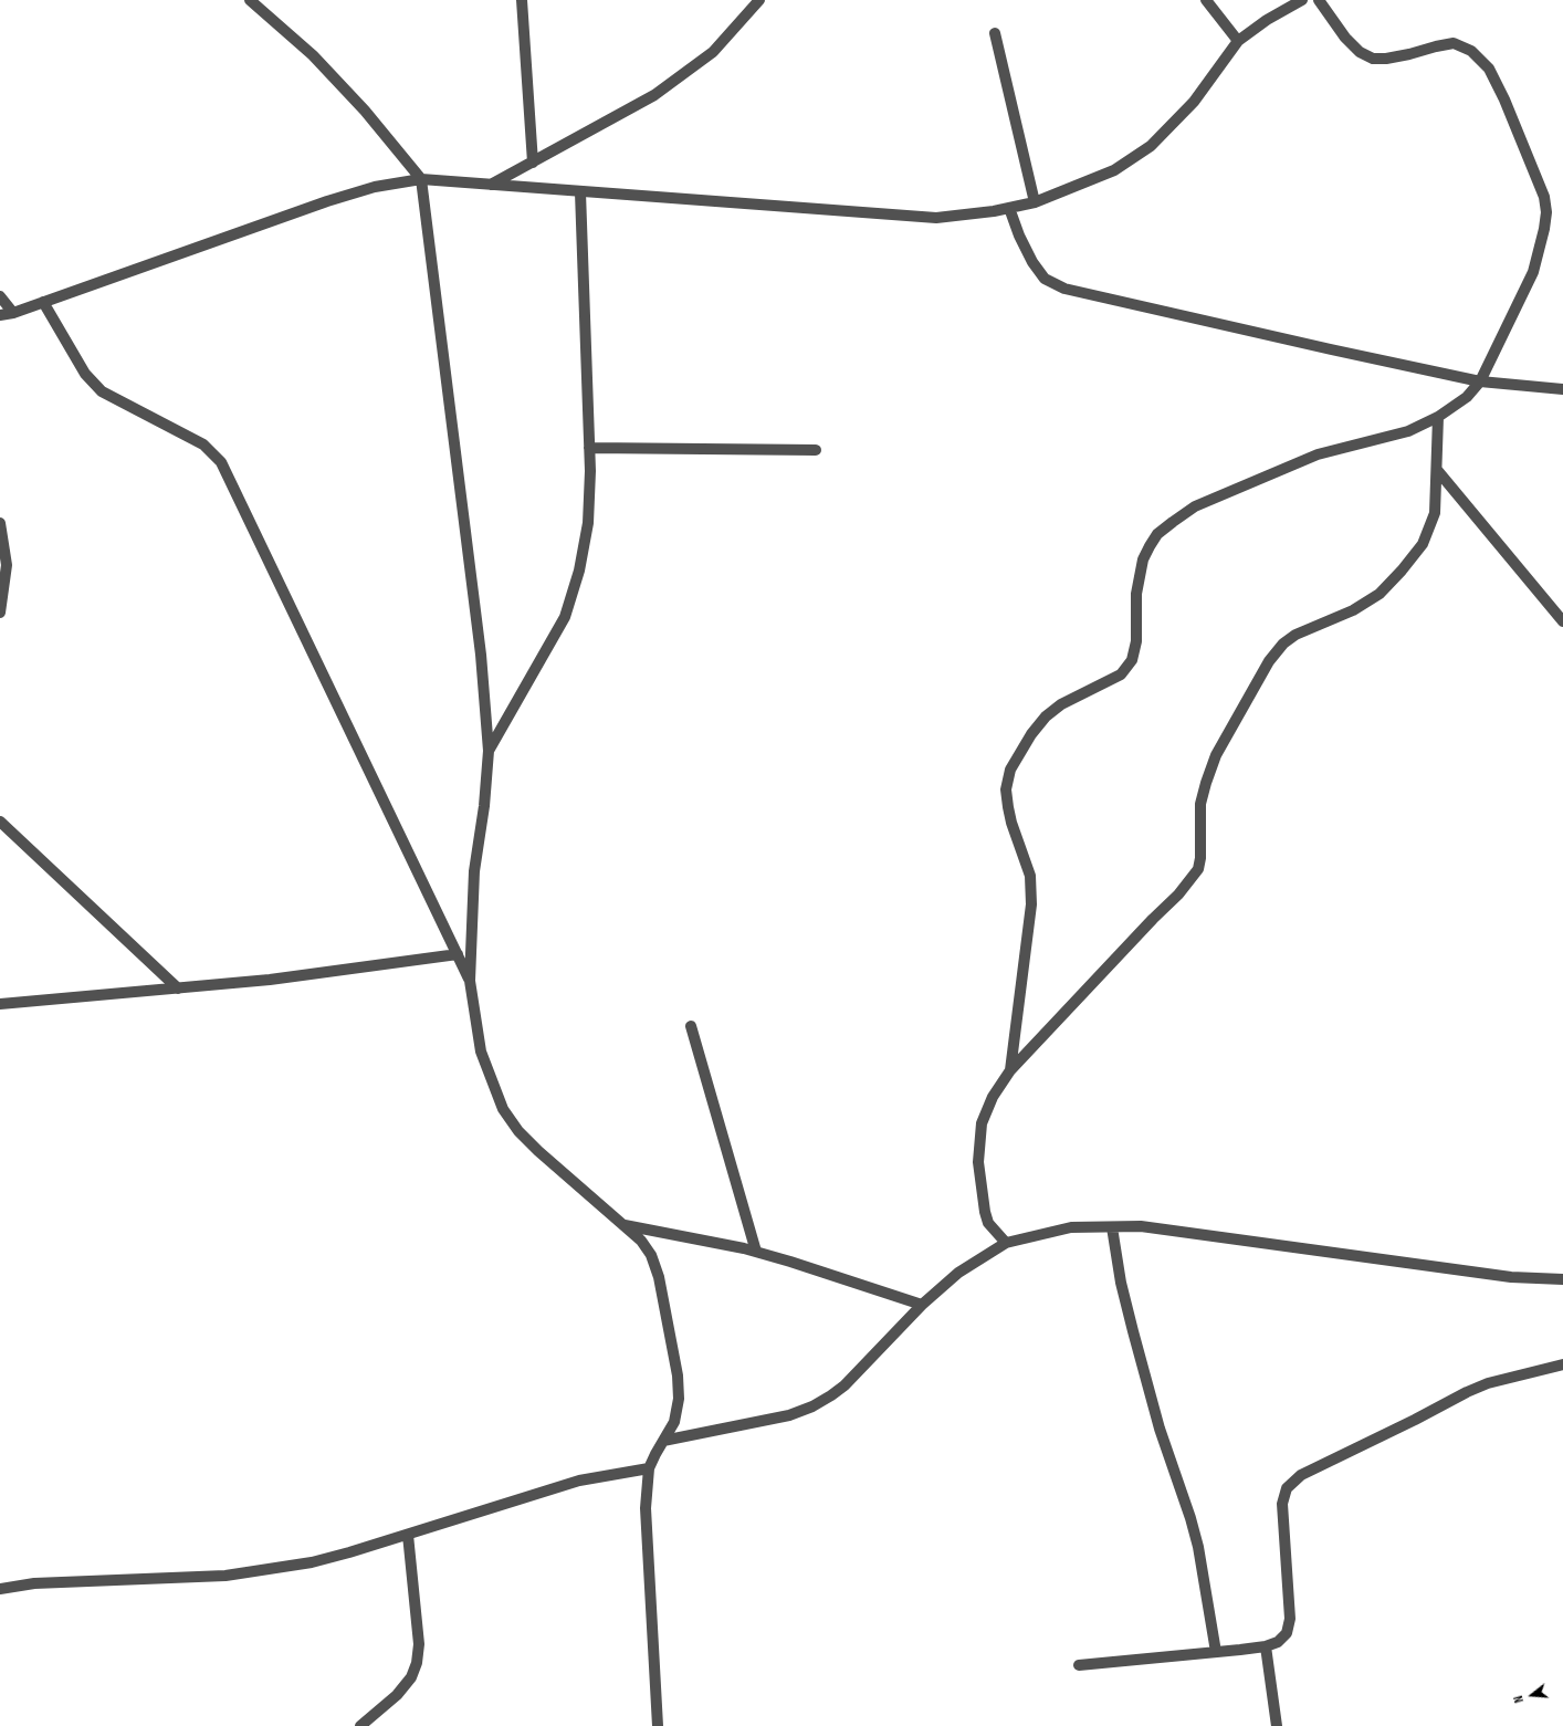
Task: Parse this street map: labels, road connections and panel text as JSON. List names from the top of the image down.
{
  "north": "left"
}
